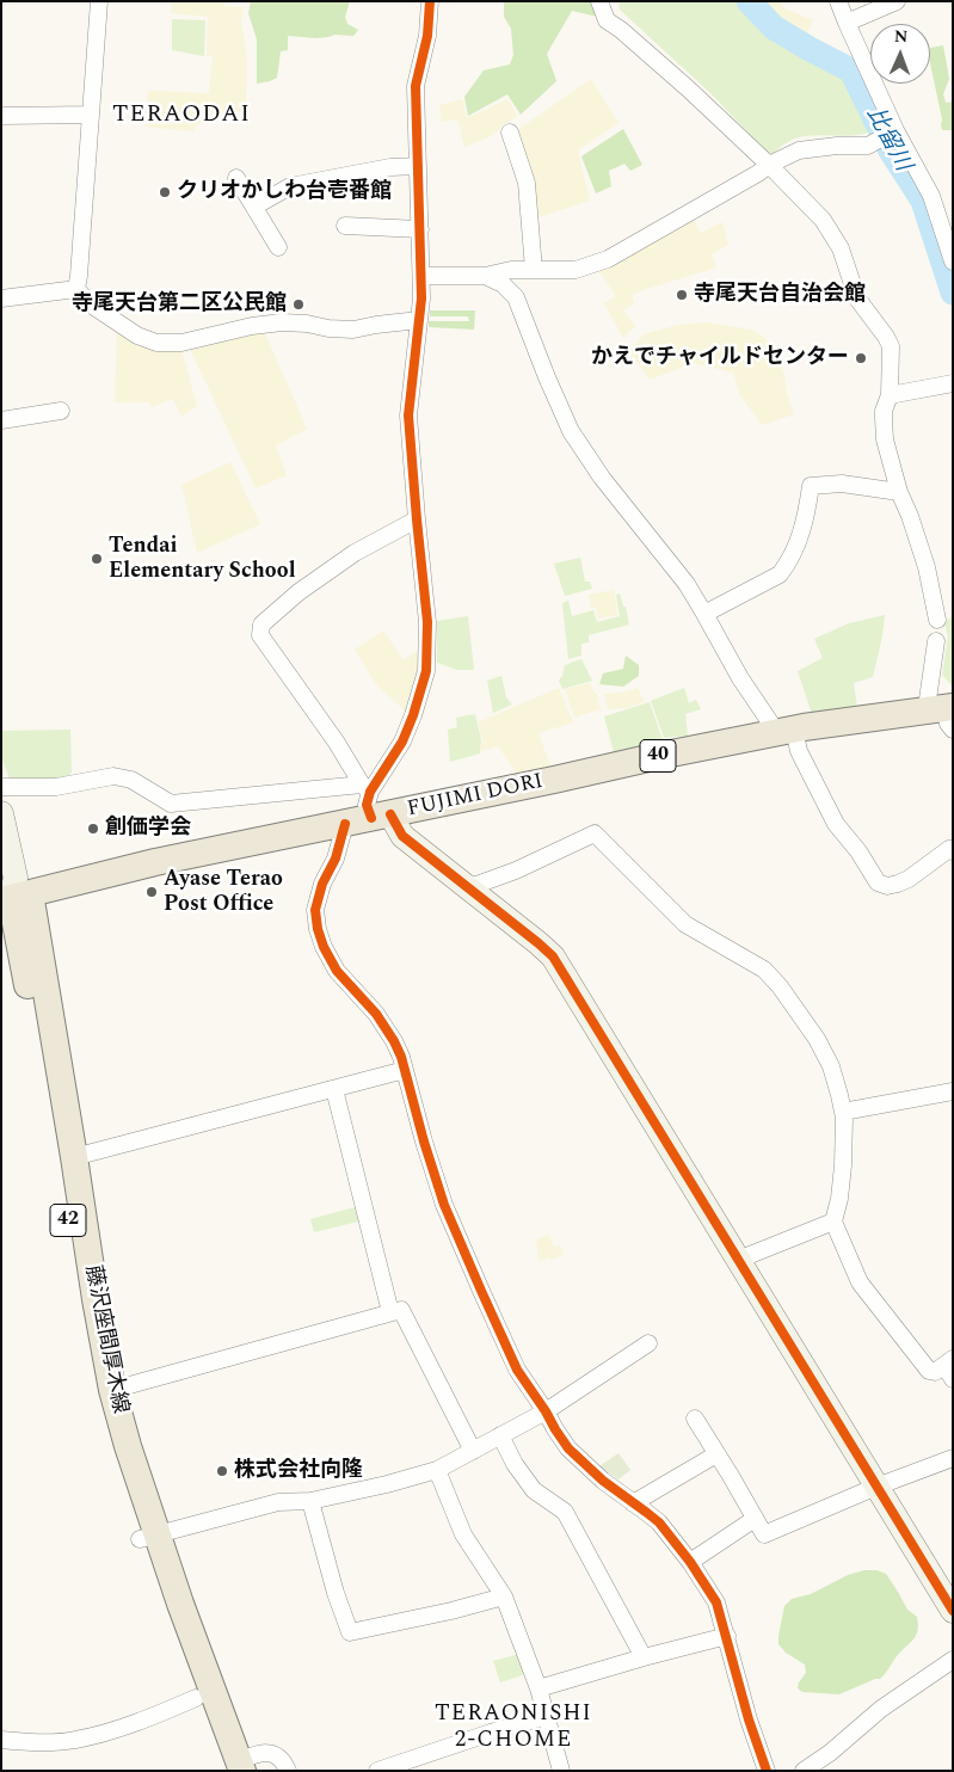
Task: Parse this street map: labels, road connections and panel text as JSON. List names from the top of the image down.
{
  "streets": {
    "main road": [
      "40",
      "FUJIMI DORI",
      "42",
      "藤沢座間厚木線"
    ]
  },
  "crossings": [
    ["FUJIMI DORI", "藤沢座間厚木線"]
  ],
  "districts": ["TERAODAI", "TERAONISHI 2-CHOME"],
  "water": ["比留川"],
  "places": [
    "クリオかしわ台壱番館",
    "寺尾天台自治会館",
    "寺尾天台第二区公民館",
    "かえでチャイルドセンター",
    "Tendai Elementary School",
    "創価学会",
    "Ayase Terao Post Office",
    "株式会社向隆"
  ],
  "north": "top"
}
